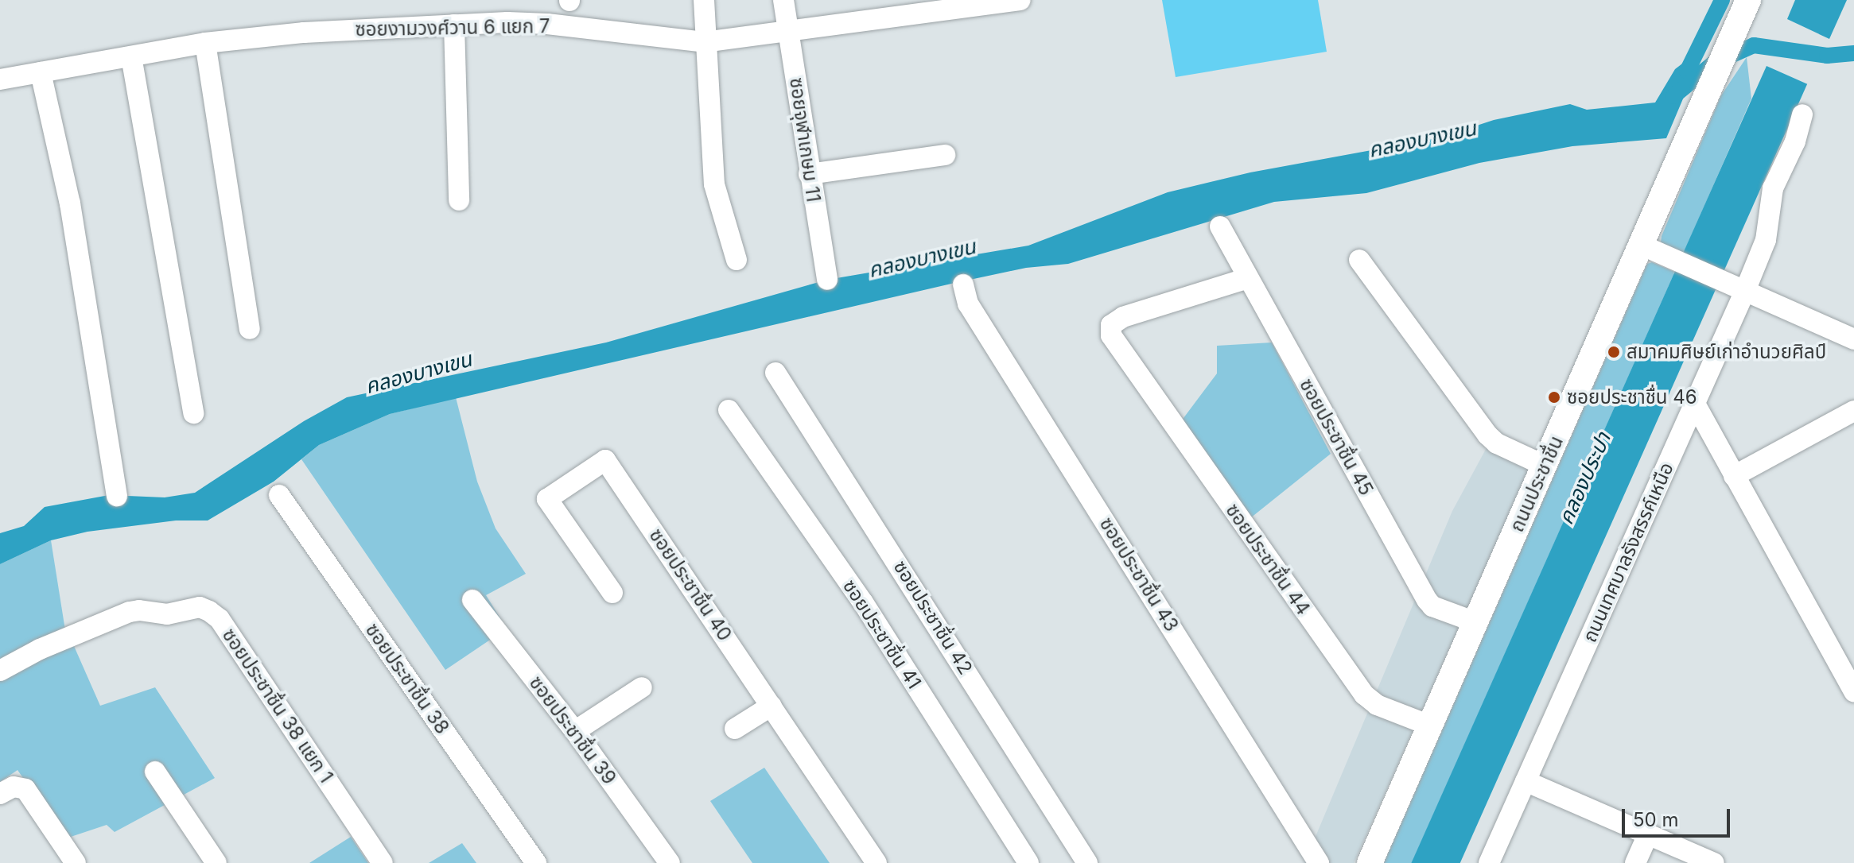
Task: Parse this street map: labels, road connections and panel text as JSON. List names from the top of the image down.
{
  "streets": {
    "main road": ["ถนนประชาชื่น"],
    "street": [
      "ซอยงามวงศ์วาน 6 แยก 7",
      "ซอยจุฬาเกษม 11",
      "ซอยประชาชื่น 45",
      "ถนนเทศบาลรังสรรค์เหนือ",
      "ซอยประชาชื่น 44",
      "ซอยประชาชื่น 43",
      "ซอยประชาชื่น 40",
      "ซอยประชาชื่น 42",
      "ซอยประชาชื่น 41",
      "ซอยประชาชื่น 38",
      "ซอยประชาชื่น 38 แยก 1",
      "ซอยประชาชื่น 39"
    ]
  },
  "crossings": [
    ["ซอยงามวงศ์วาน 6 แยก 7", "ซอยจุฬาเกษม 11"],
    ["ซอยประชาชื่น 45", "ถนนประชาชื่น"],
    ["ซอยประชาชื่น 45", "ซอยประชาชื่น 44"],
    ["ถนนประชาชื่น", "ซอยประชาชื่น 44"]
  ],
  "water": ["คลองบางเขน", "คลองประปา"],
  "places": ["สมาคมศิษย์เก่าอํานวยศิลป์", "ซอยประชาชื่น 46"],
  "scale_bar": "50 m"
}
